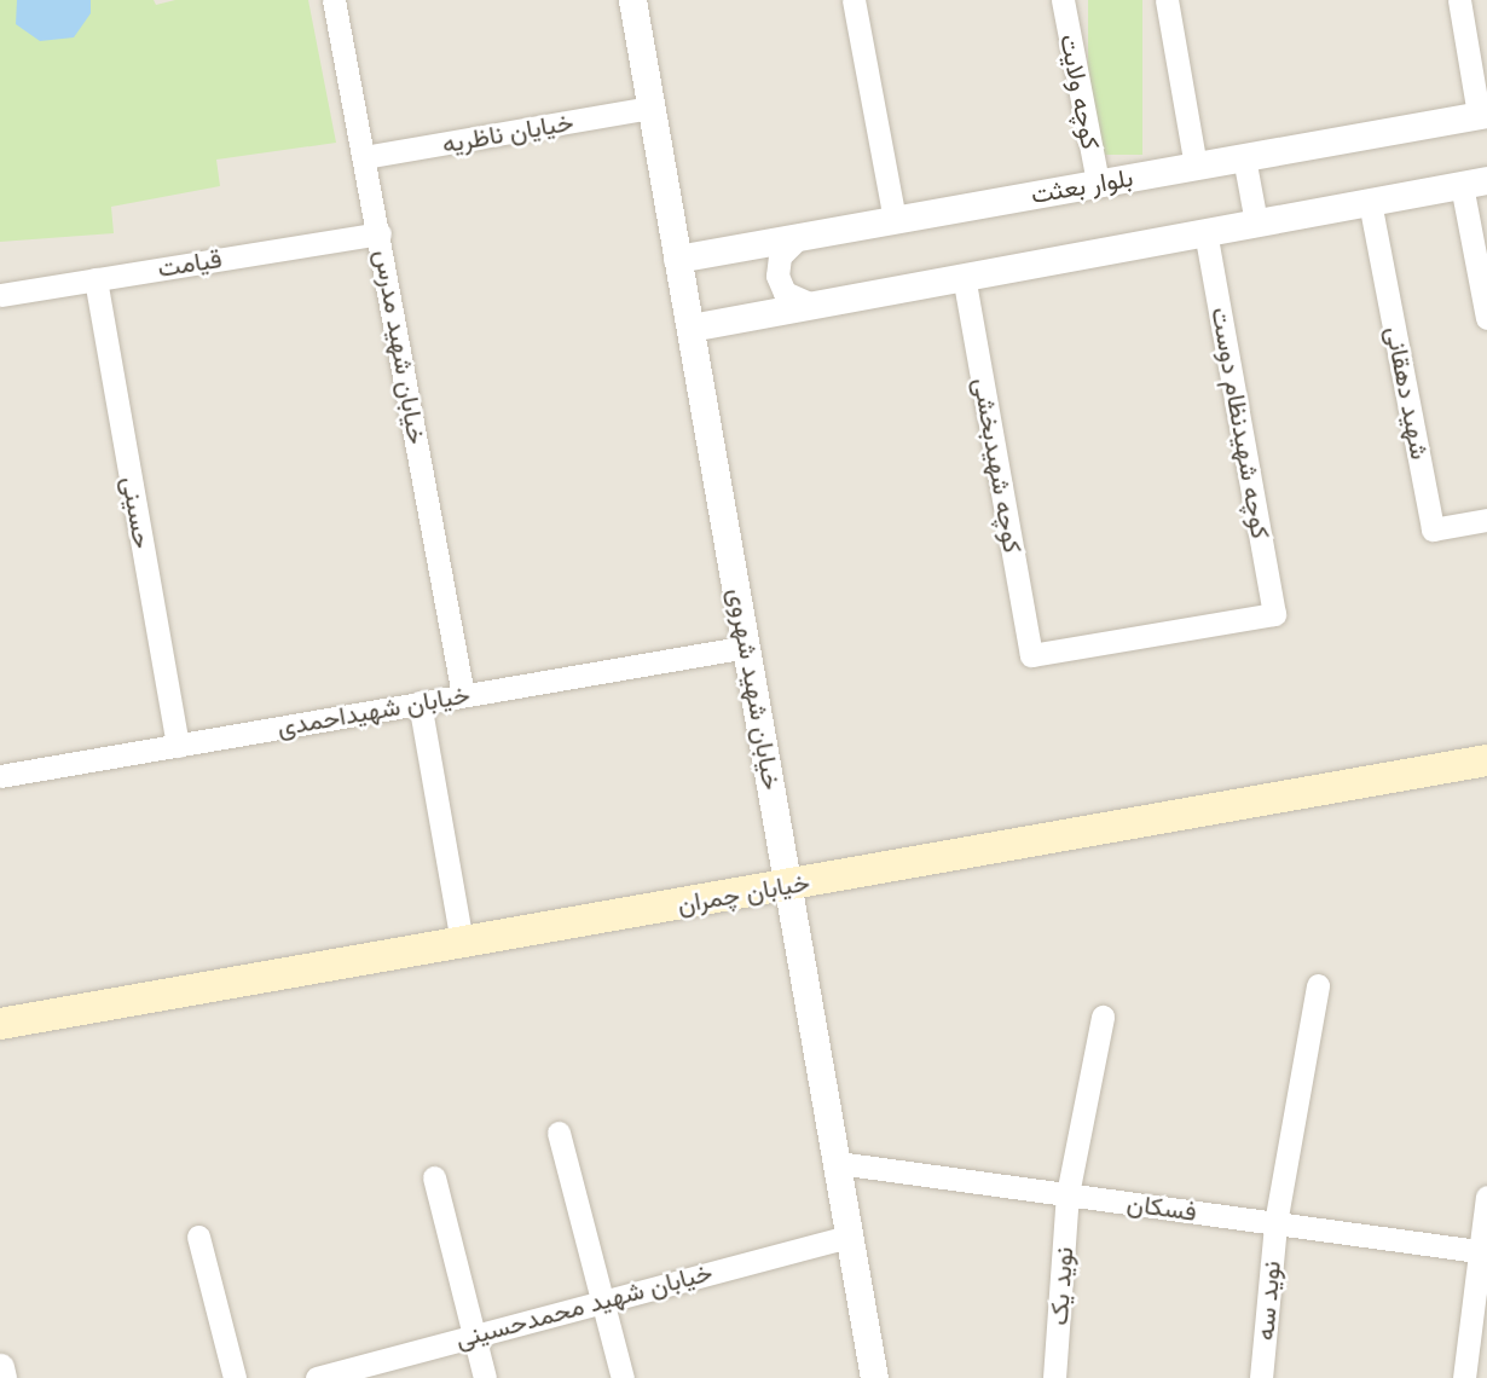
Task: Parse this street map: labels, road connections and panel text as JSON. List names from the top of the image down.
{
  "streets": {
    "main road": ["خیابان چمران"],
    "street": [
      "کوچه ولایت",
      "خیایان ناظریه",
      "بلوار بعثت",
      "قیامت",
      "خیابان شهید مدرس",
      "شهید دهقانی",
      "کوچه شهیدنظام دوست",
      "کوچه شهیدبخشی",
      "حسینی",
      "خیابان شهید شهروی",
      "خیابان شهیداحمدی",
      "فسکان",
      "نوید یک",
      "نوید سه",
      "خیابان شهید محمدحسینی"
    ]
  },
  "crossings": [
    ["کوچه ولایت", "بلوار بعثت"],
    ["خیایان ناظریه", "خیابان شهید مدرس"],
    ["خیایان ناظریه", "خیابان شهید شهروی"],
    ["بلوار بعثت", "خیابان شهید شهروی"],
    ["قیامت", "خیابان شهید مدرس"],
    ["قیامت", "حسینی"],
    ["خیابان شهید مدرس", "خیابان شهیداحمدی"],
    ["کوچه شهیدنظام دوست", "کوچه شهیدبخشی"],
    ["حسینی", "خیابان شهیداحمدی"],
    ["خیابان شهید شهروی", "خیابان شهیداحمدی"],
    ["خیابان شهید شهروی", "خیابان چمران"],
    ["خیابان شهید شهروی", "فسکان"],
    ["خیابان شهید شهروی", "خیابان شهید محمدحسینی"],
    ["فسکان", "نوید یک"],
    ["فسکان", "نوید سه"]
  ]
}
